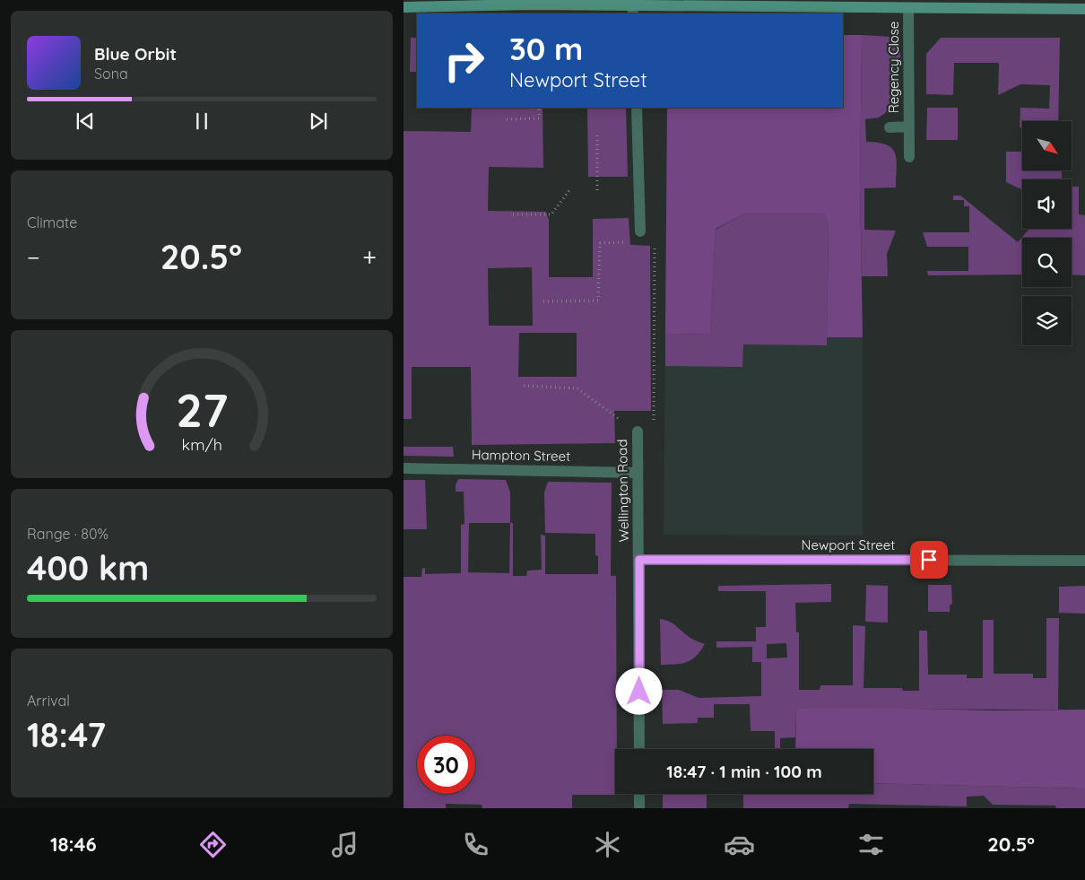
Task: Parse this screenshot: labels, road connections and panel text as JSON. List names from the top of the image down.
{
  "streets": {
    "street": [
      "Regency Close",
      "Hampton Street",
      "Wellington Road",
      "Newport Street"
    ]
  },
  "crossings": [
    ["Hampton Street", "Wellington Road"],
    ["Wellington Road", "Newport Street"]
  ],
  "north": "bottom right",
  "page": {
    "turn": ["30 m", "Newport Street"],
    "song": ["Blue Orbit", "Sona"],
    "tile": [
      "Climate",
      ["Range · 80%", "400 km"],
      ["Arrival", "18:47"]
    ],
    "heat": ["−", "20.5°", "+"],
    "limit": "30",
    "trip": "18:47 · 1 min · 100 m",
    "tabs": ["18:46", "20.5°"],
    "gauge": ["27", "km/h"]
  }
}
